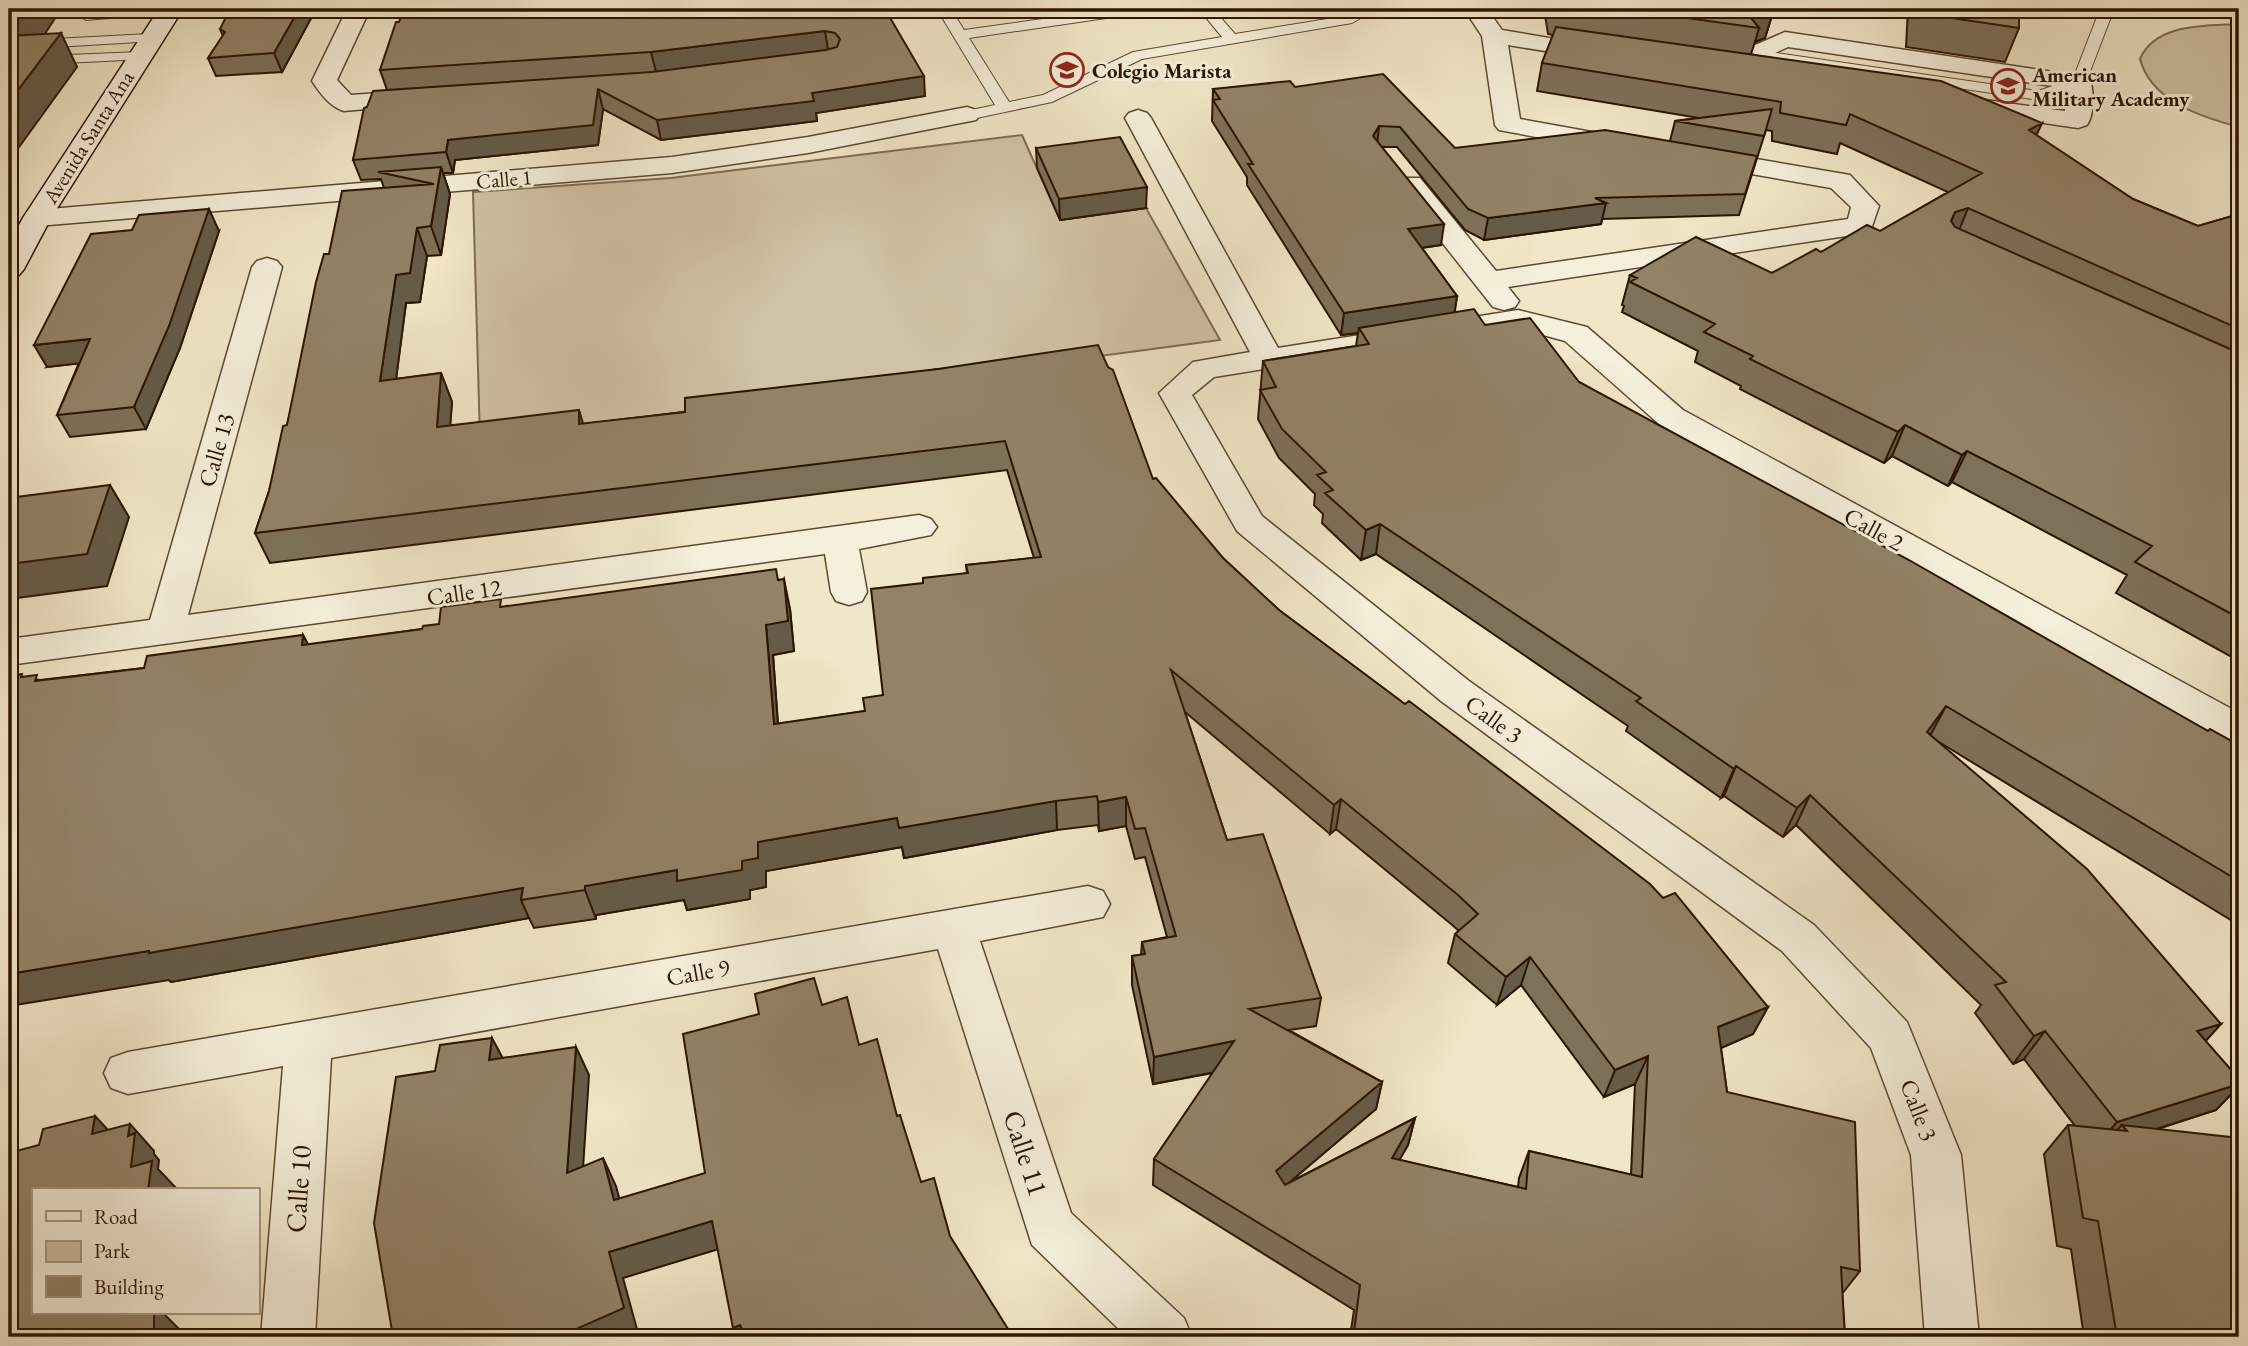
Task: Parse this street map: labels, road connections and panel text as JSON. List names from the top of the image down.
{
  "streets": {
    "street": [
      "Avenida Santa Ana",
      "Calle 1",
      "Calle 13",
      "Calle 2",
      "Calle 12",
      "Calle 3",
      "Calle 9",
      "Calle 11",
      "Calle 10"
    ]
  },
  "crossings": [
    ["Avenida Santa Ana", "Calle 1"],
    ["Calle 13", "Calle 12"],
    ["Calle 2", "Calle 3"],
    ["Calle 9", "Calle 11"],
    ["Calle 9", "Calle 10"]
  ],
  "places": {
    "school or university": ["Colegio Marista", "American Military Academy"]
  },
  "legend": ["Road", "Park", "Building"]
}
